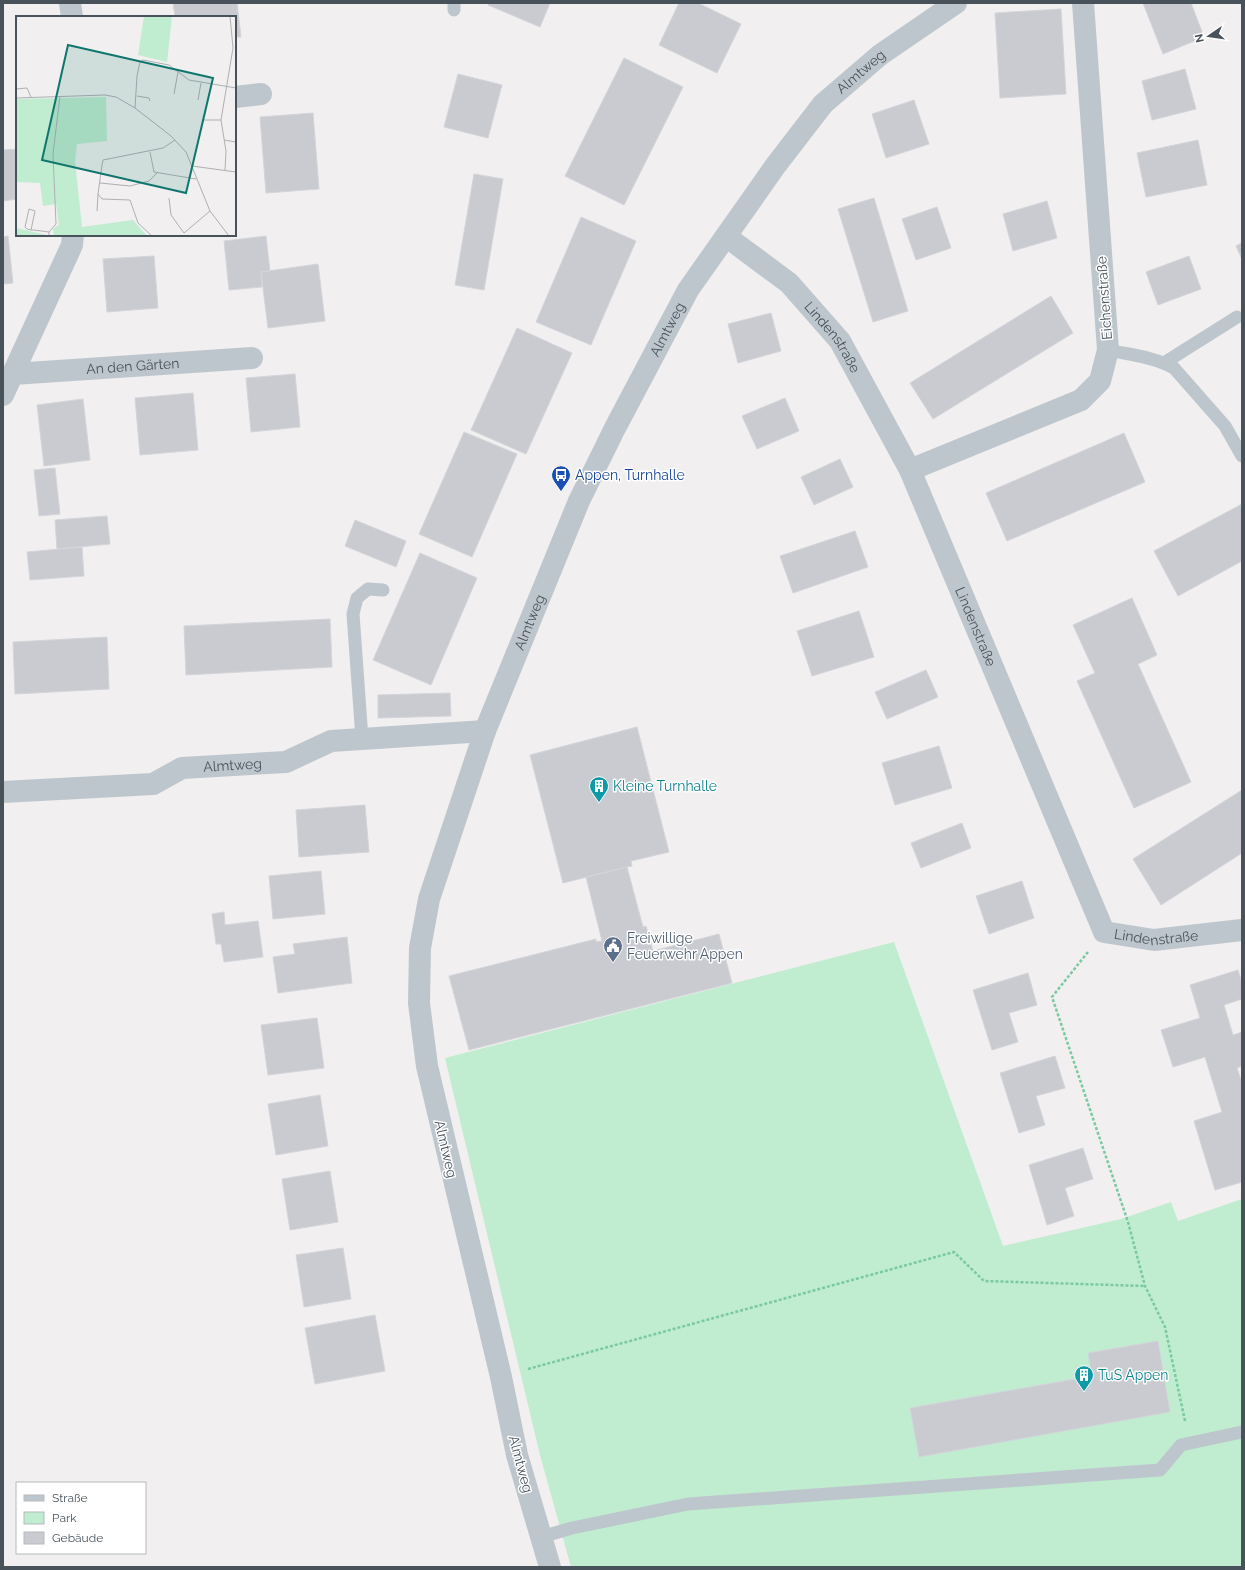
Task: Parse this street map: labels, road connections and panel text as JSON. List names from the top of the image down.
{
  "streets": {
    "street": [
      "Almtweg",
      "Eichenstraße",
      "Lindenstraße",
      "An den Gärten"
    ]
  },
  "crossings": [
    ["Almtweg", "Lindenstraße"],
    ["Eichenstraße", "Lindenstraße"]
  ],
  "places": {
    "bus stop": ["Appen, Turnhalle"],
    "building": ["Kleine Turnhalle", "TuS Appen"],
    "public building": ["Freiwillige Feuerwehr Appen"]
  },
  "legend": ["Straße", "Park", "Gebäude"],
  "north": "left"
}
